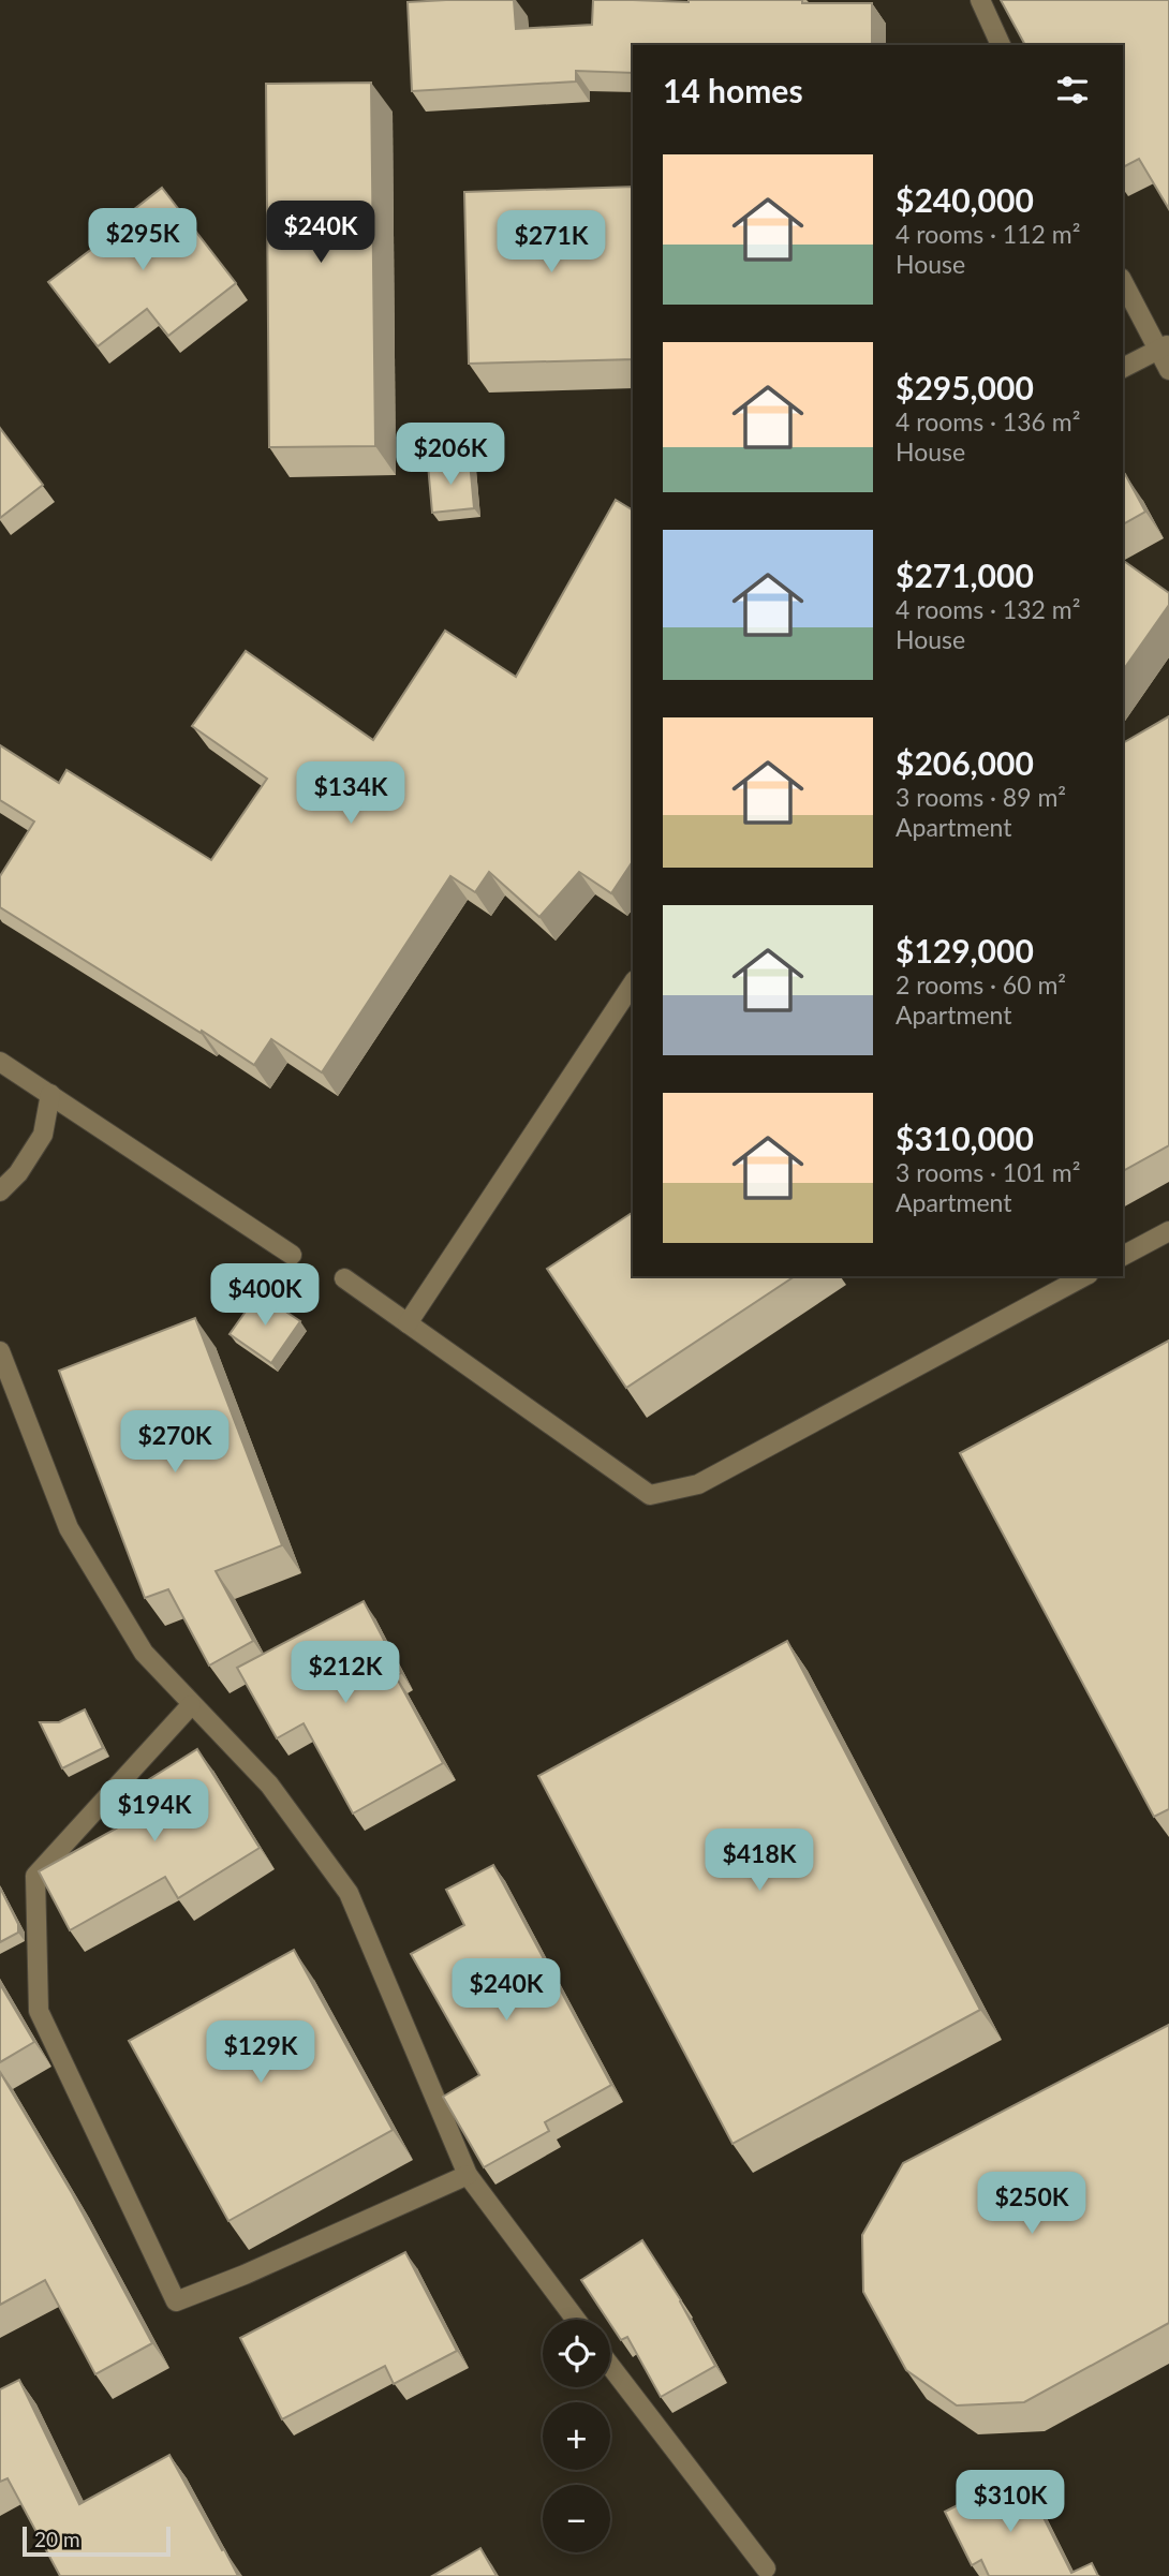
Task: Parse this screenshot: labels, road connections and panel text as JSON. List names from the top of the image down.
{
  "scale_bar": "20 m",
  "page": {
    "heading": "14 homes",
    "list": [
      {
        "name": "$240,000",
        "note": "4 rooms · 112 m² · House"
      },
      {
        "name": "$295,000",
        "note": "4 rooms · 136 m² · House"
      },
      {
        "name": "$271,000",
        "note": "4 rooms · 132 m² · House"
      },
      {
        "name": "$206,000",
        "note": "3 rooms · 89 m² · Apartment"
      },
      {
        "name": "$129,000",
        "note": "2 rooms · 60 m² · Apartment"
      },
      {
        "name": "$310,000",
        "note": "3 rooms · 101 m² · Apartment"
      }
    ],
    "price": [
      "$240K",
      "$295K",
      "$271K",
      "$206K",
      "$134K",
      "$400K",
      "$270K",
      "$212K",
      "$194K",
      "$418K",
      "$240K",
      "$129K",
      "$250K",
      "$310K"
    ],
    "map_buttons": ["+", "−"],
    "scale": "20 m"
  }
}
